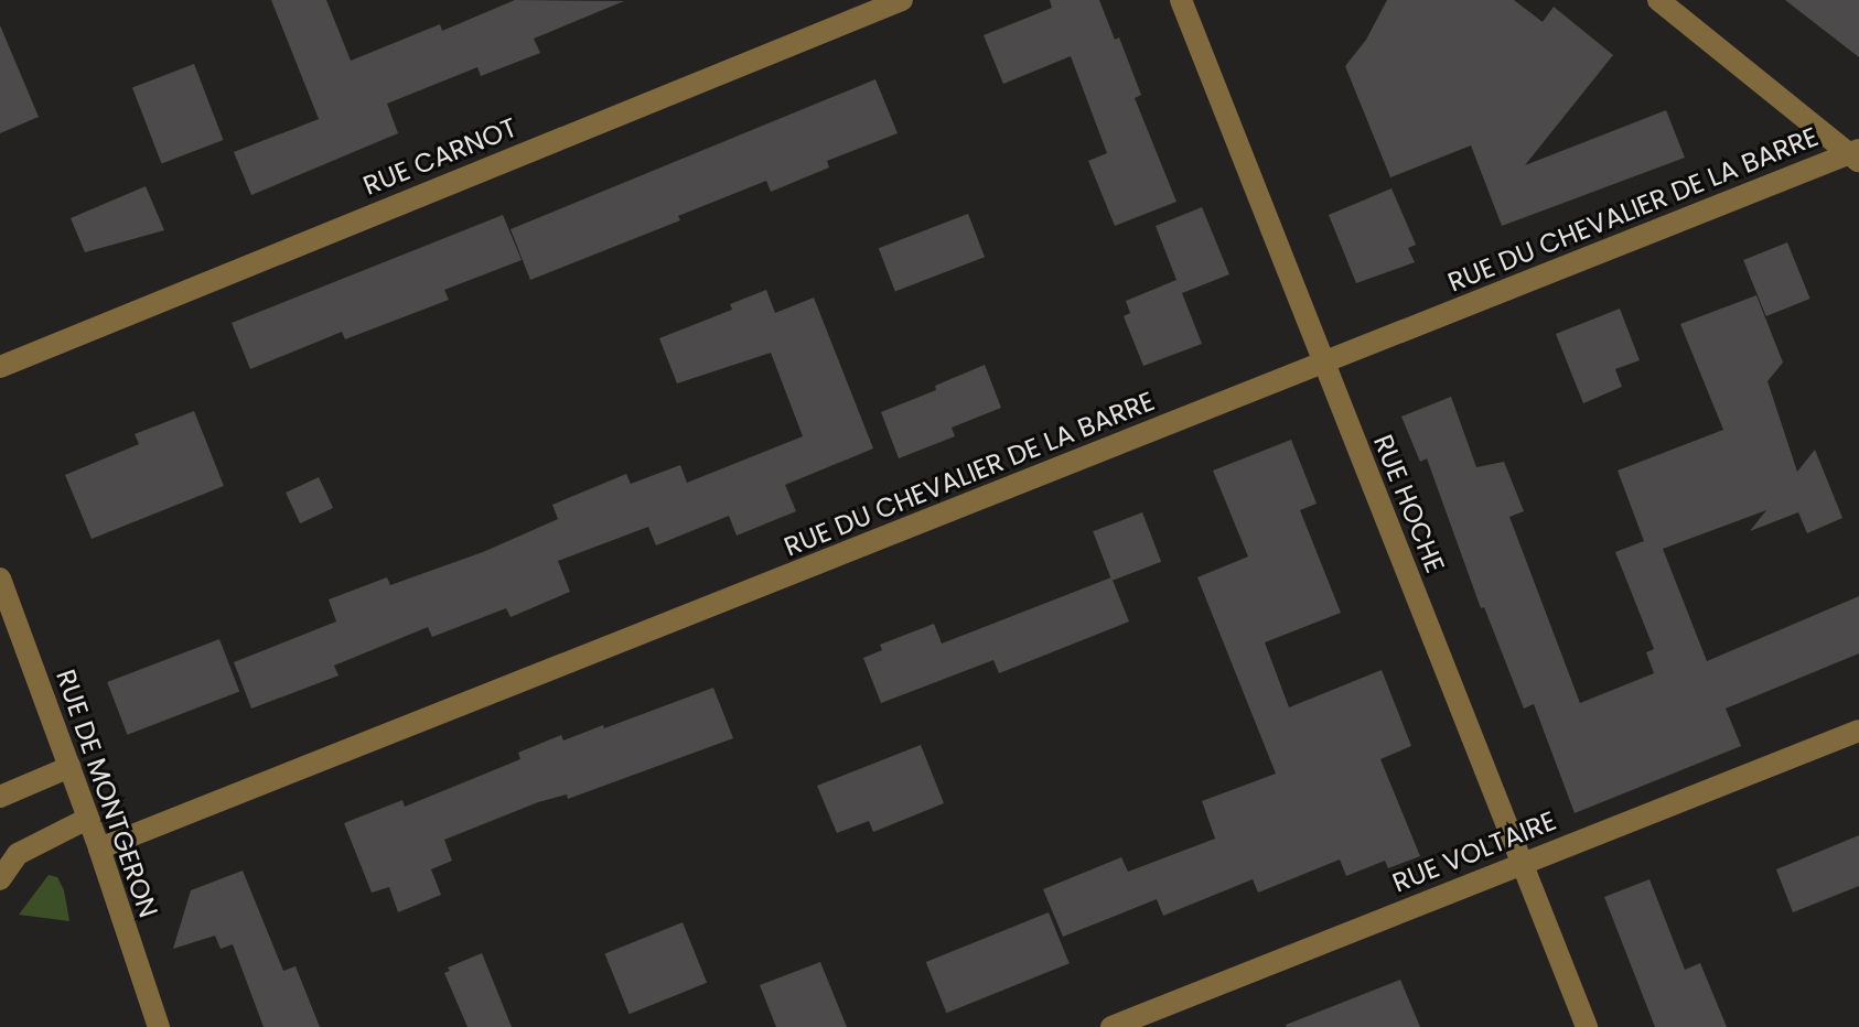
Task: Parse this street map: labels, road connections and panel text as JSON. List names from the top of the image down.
{
  "streets": {
    "street": [
      "RUE CARNOT",
      "RUE DU CHEVALIER DE LA BARRE",
      "RUE HOCHE",
      "RUE DE MONTGERON",
      "RUE VOLTAIRE"
    ]
  },
  "crossings": [
    ["RUE DU CHEVALIER DE LA BARRE", "RUE HOCHE"],
    ["RUE DU CHEVALIER DE LA BARRE", "RUE DE MONTGERON"],
    ["RUE HOCHE", "RUE VOLTAIRE"]
  ]
}
